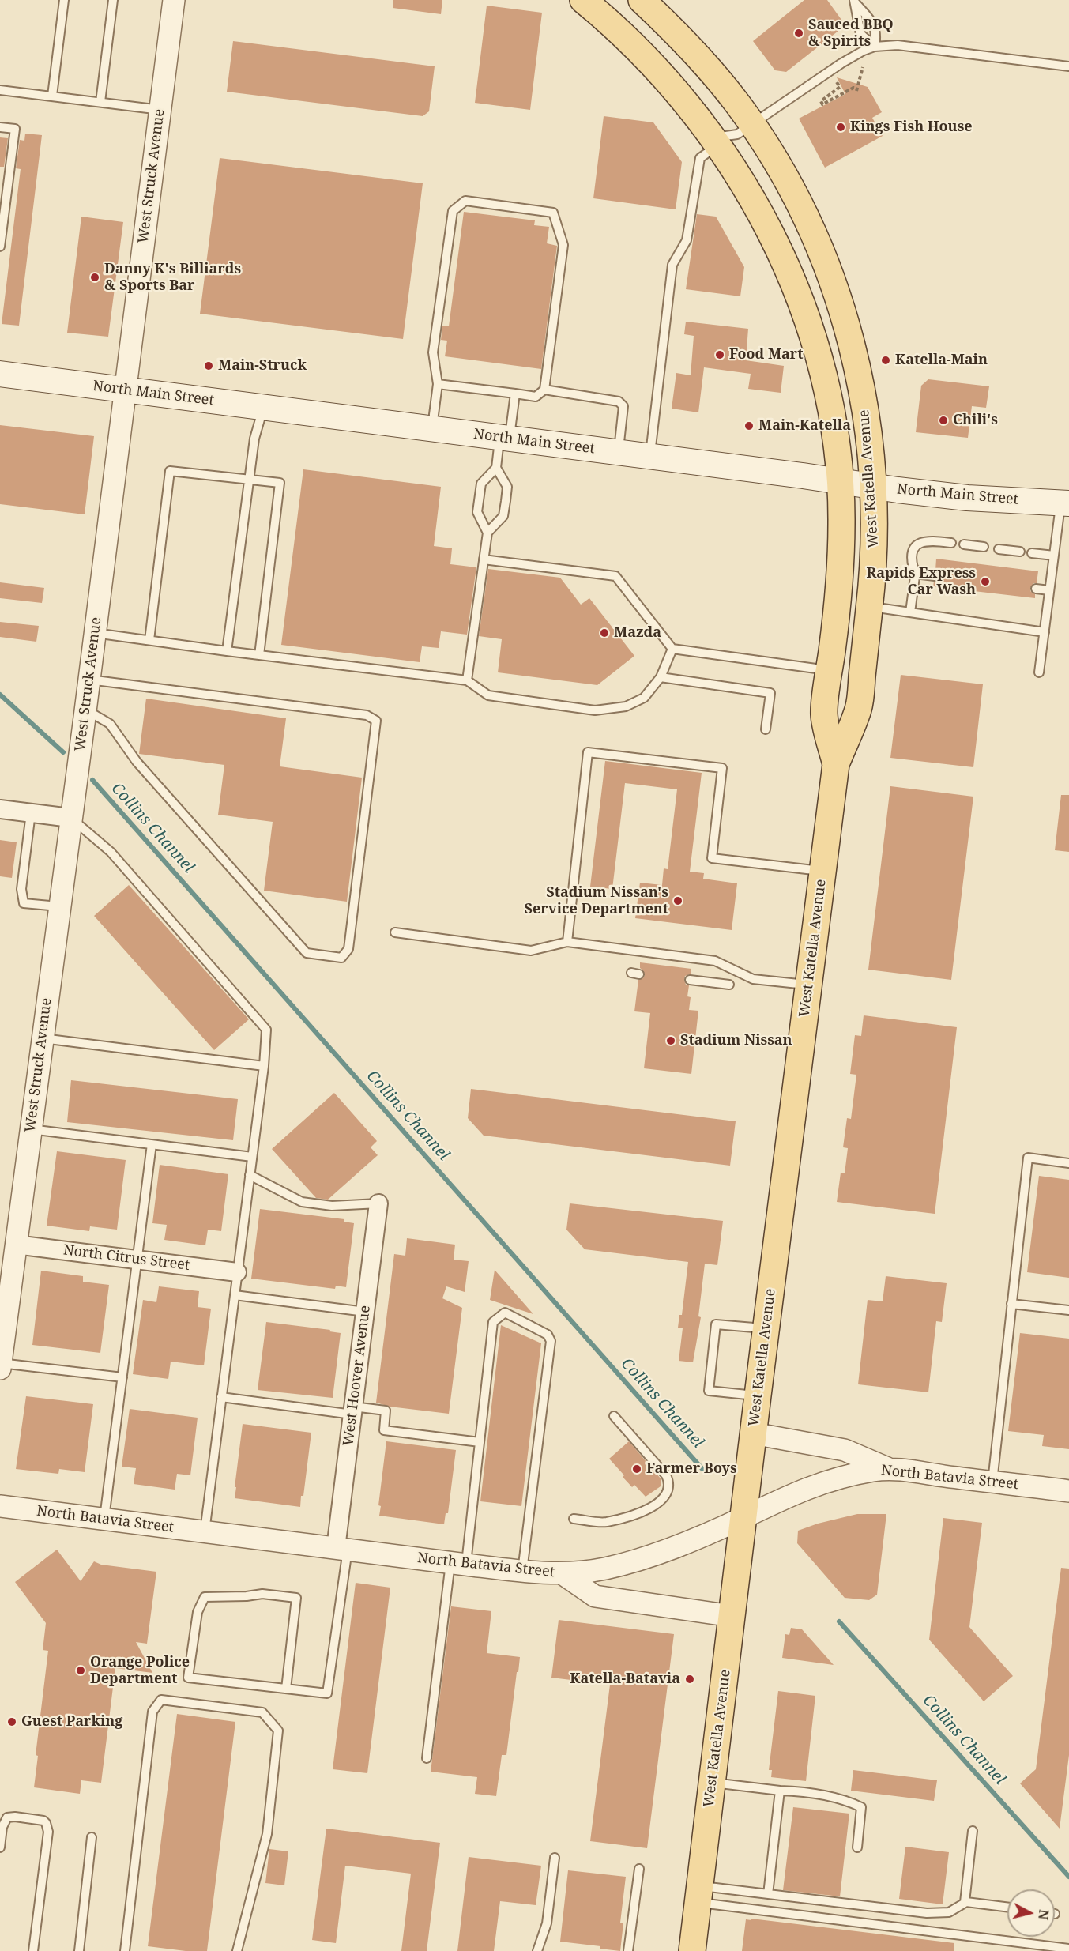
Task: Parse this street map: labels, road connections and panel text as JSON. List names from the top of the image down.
{
  "streets": {
    "main road": ["North Main Street", "West Katella Avenue"],
    "street": [
      "West Struck Avenue",
      "North Citrus Street",
      "West Hoover Avenue",
      "North Batavia Street"
    ]
  },
  "crossings": [
    ["West Struck Avenue", "North Main Street"],
    ["West Struck Avenue", "North Citrus Street"],
    ["North Main Street", "West Katella Avenue"],
    ["West Katella Avenue", "North Batavia Street"],
    ["West Hoover Avenue", "North Batavia Street"]
  ],
  "water": ["Collins Channel"],
  "places": [
    "Sauced BBQ & Spirits",
    "Kings Fish House",
    "Danny K's Billiards & Sports Bar",
    "Food Mart",
    "Katella-Main",
    "Main-Struck",
    "Chili's",
    "Main-Katella",
    "Rapids Express Car Wash",
    "Mazda",
    "Stadium Nissan's Service Department",
    "Stadium Nissan",
    "Farmer Boys",
    "Orange Police Department",
    "Katella-Batavia",
    "Guest Parking"
  ],
  "north": "right"
}
